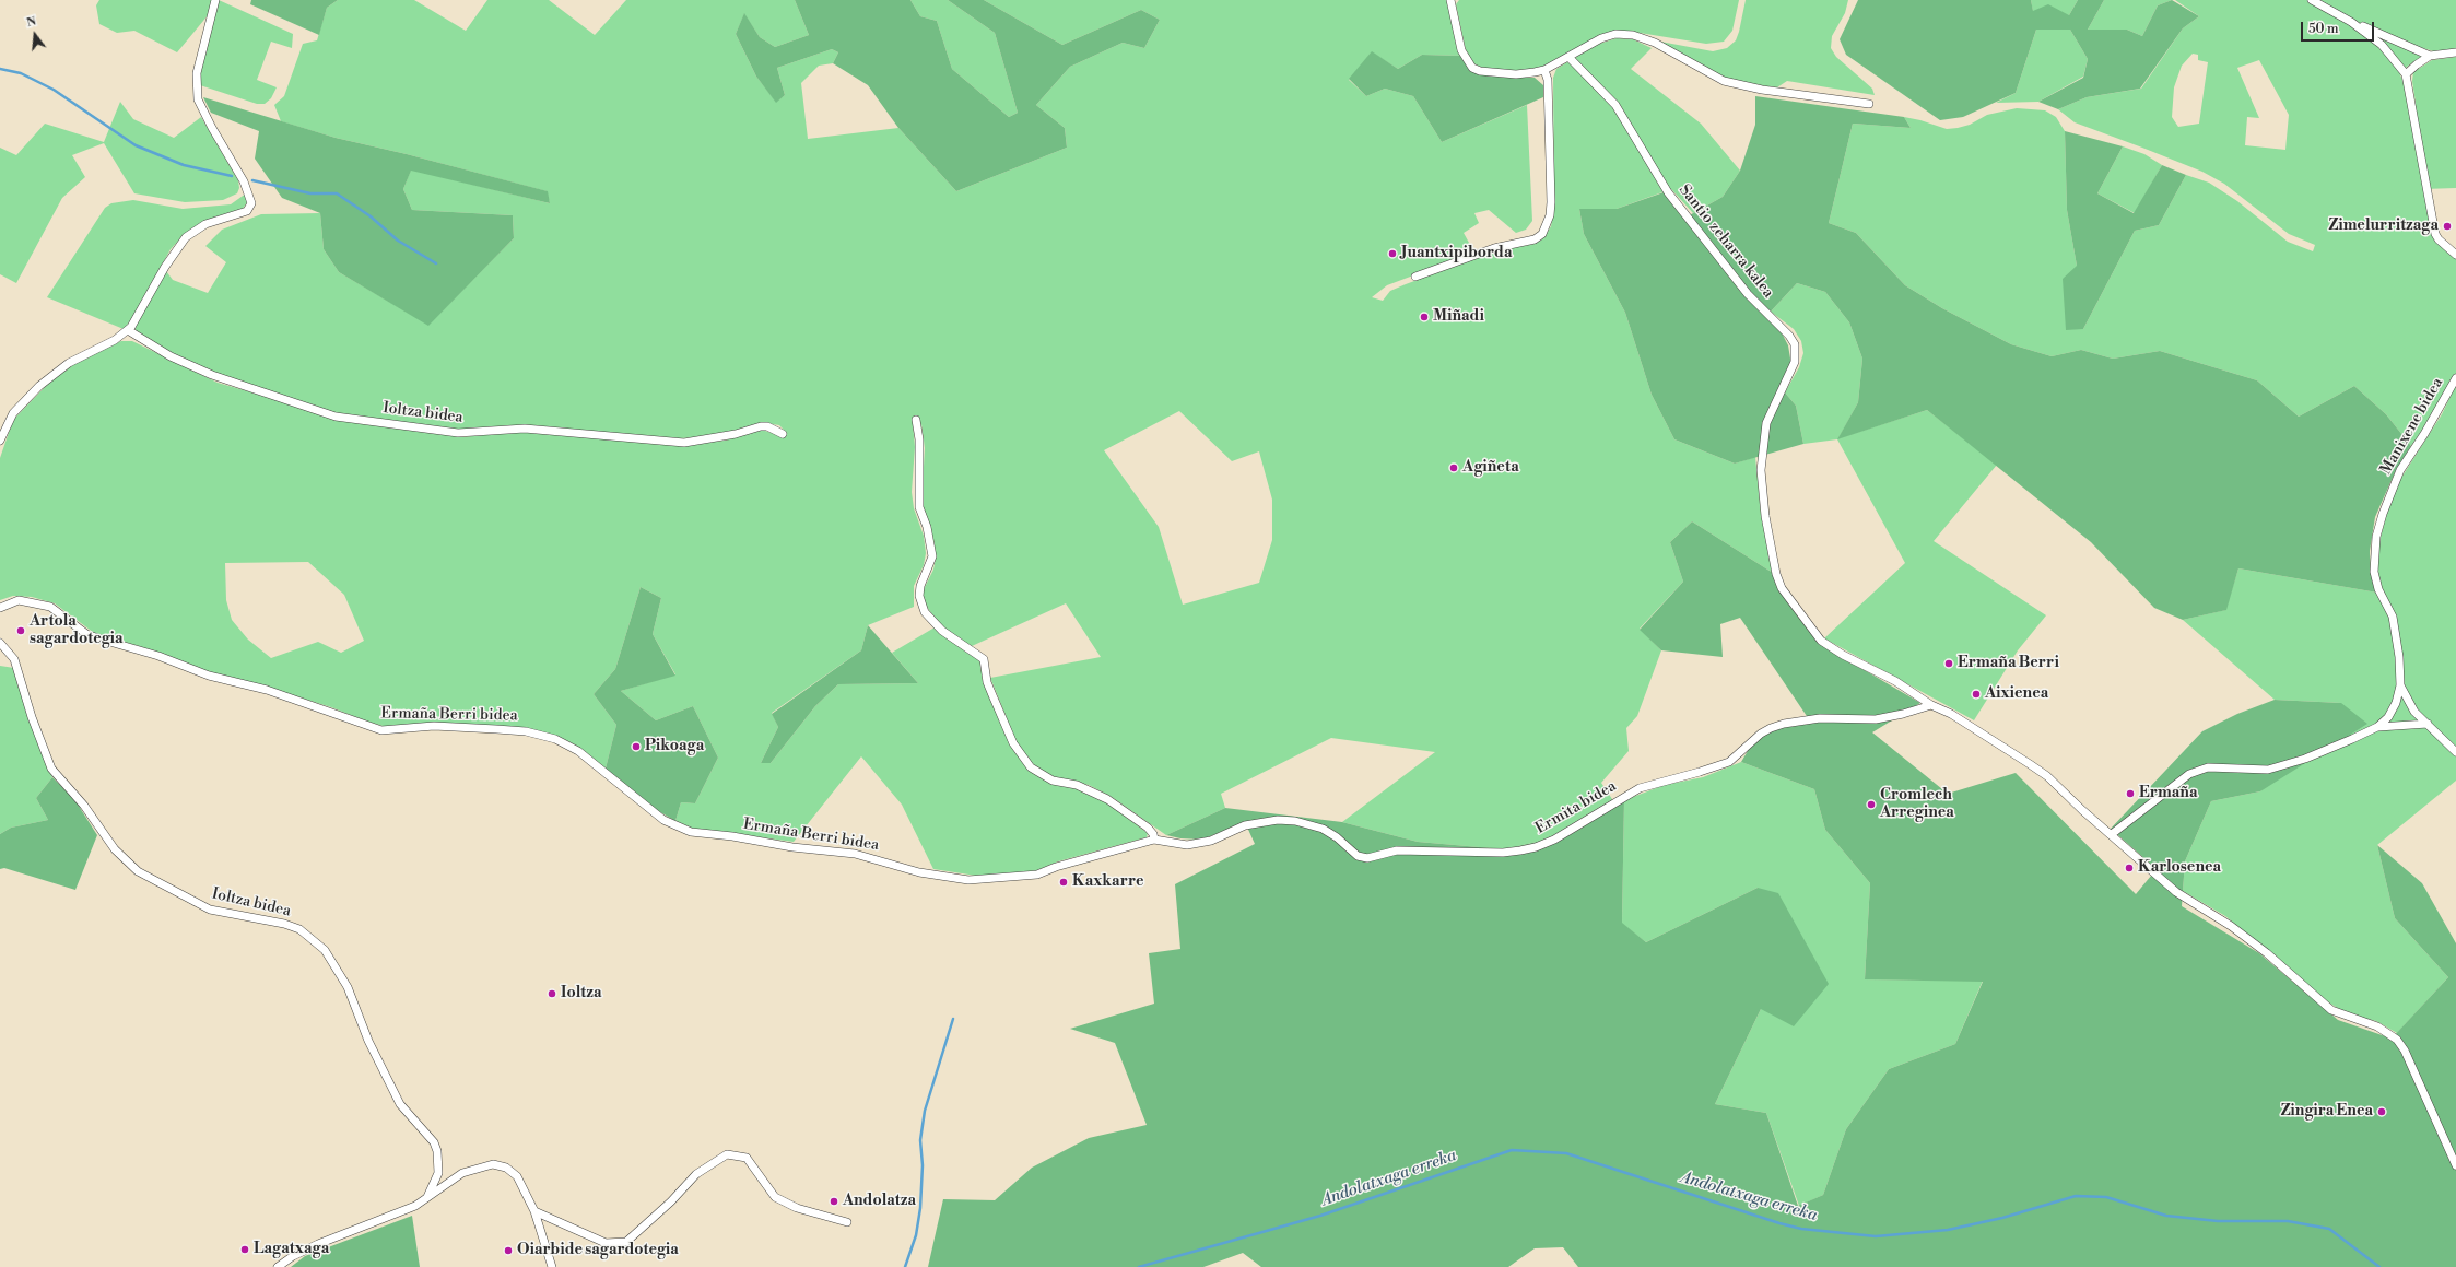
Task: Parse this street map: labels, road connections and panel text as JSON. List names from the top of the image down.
{
  "streets": {
    "street": [
      "Santio zeharra kalea",
      "Ioltza bidea",
      "Manixene bidea",
      "Ermaña Berri bidea",
      "Ermita bidea"
    ]
  },
  "crossings": [
    ["Santio zeharra kalea", "Ermita bidea"],
    ["Ermaña Berri bidea", "Ermita bidea"]
  ],
  "water": ["Andolatxaga erreka"],
  "places": [
    "Zimelurritzaga",
    "Juantxipiborda",
    "Miñadi",
    "Agiñeta",
    "Artola sagardotegia",
    "Ermaña Berri",
    "Aixienea",
    "Pikoaga",
    "Ermaña",
    "Cromlech Arreginea",
    "Karlosenea",
    "Kaxkarre",
    "Ioltza",
    "Zingira Enea",
    "Andolatza",
    "Lagatxaga",
    "Oiarbide sagardotegia"
  ],
  "scale_bar": "50 m",
  "north": "top"
}
